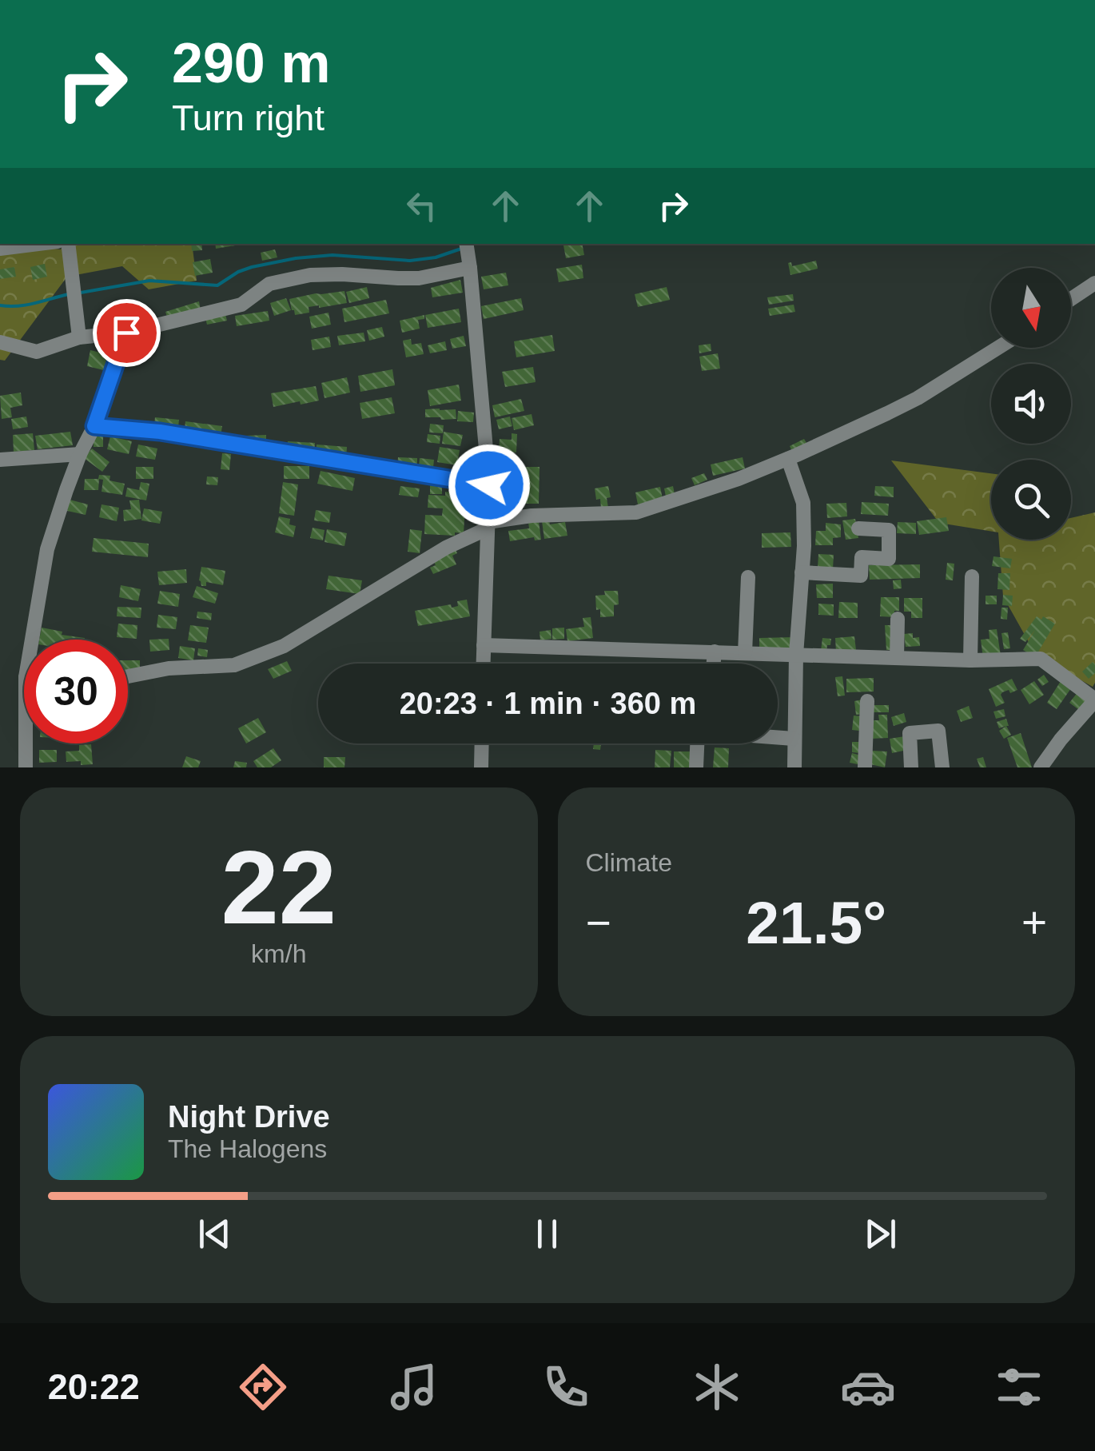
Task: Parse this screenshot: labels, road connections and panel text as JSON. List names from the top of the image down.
{
  "north": "bottom",
  "page": {
    "turn": ["290 m", "Turn right"],
    "limit": "30",
    "trip": "20:23 · 1 min · 360 m",
    "tile": [
      ["22", "km/h"],
      "Climate"
    ],
    "heat": ["−", "21.5°", "+"],
    "song": ["Night Drive", "The Halogens"],
    "tabs": "20:22"
  }
}
